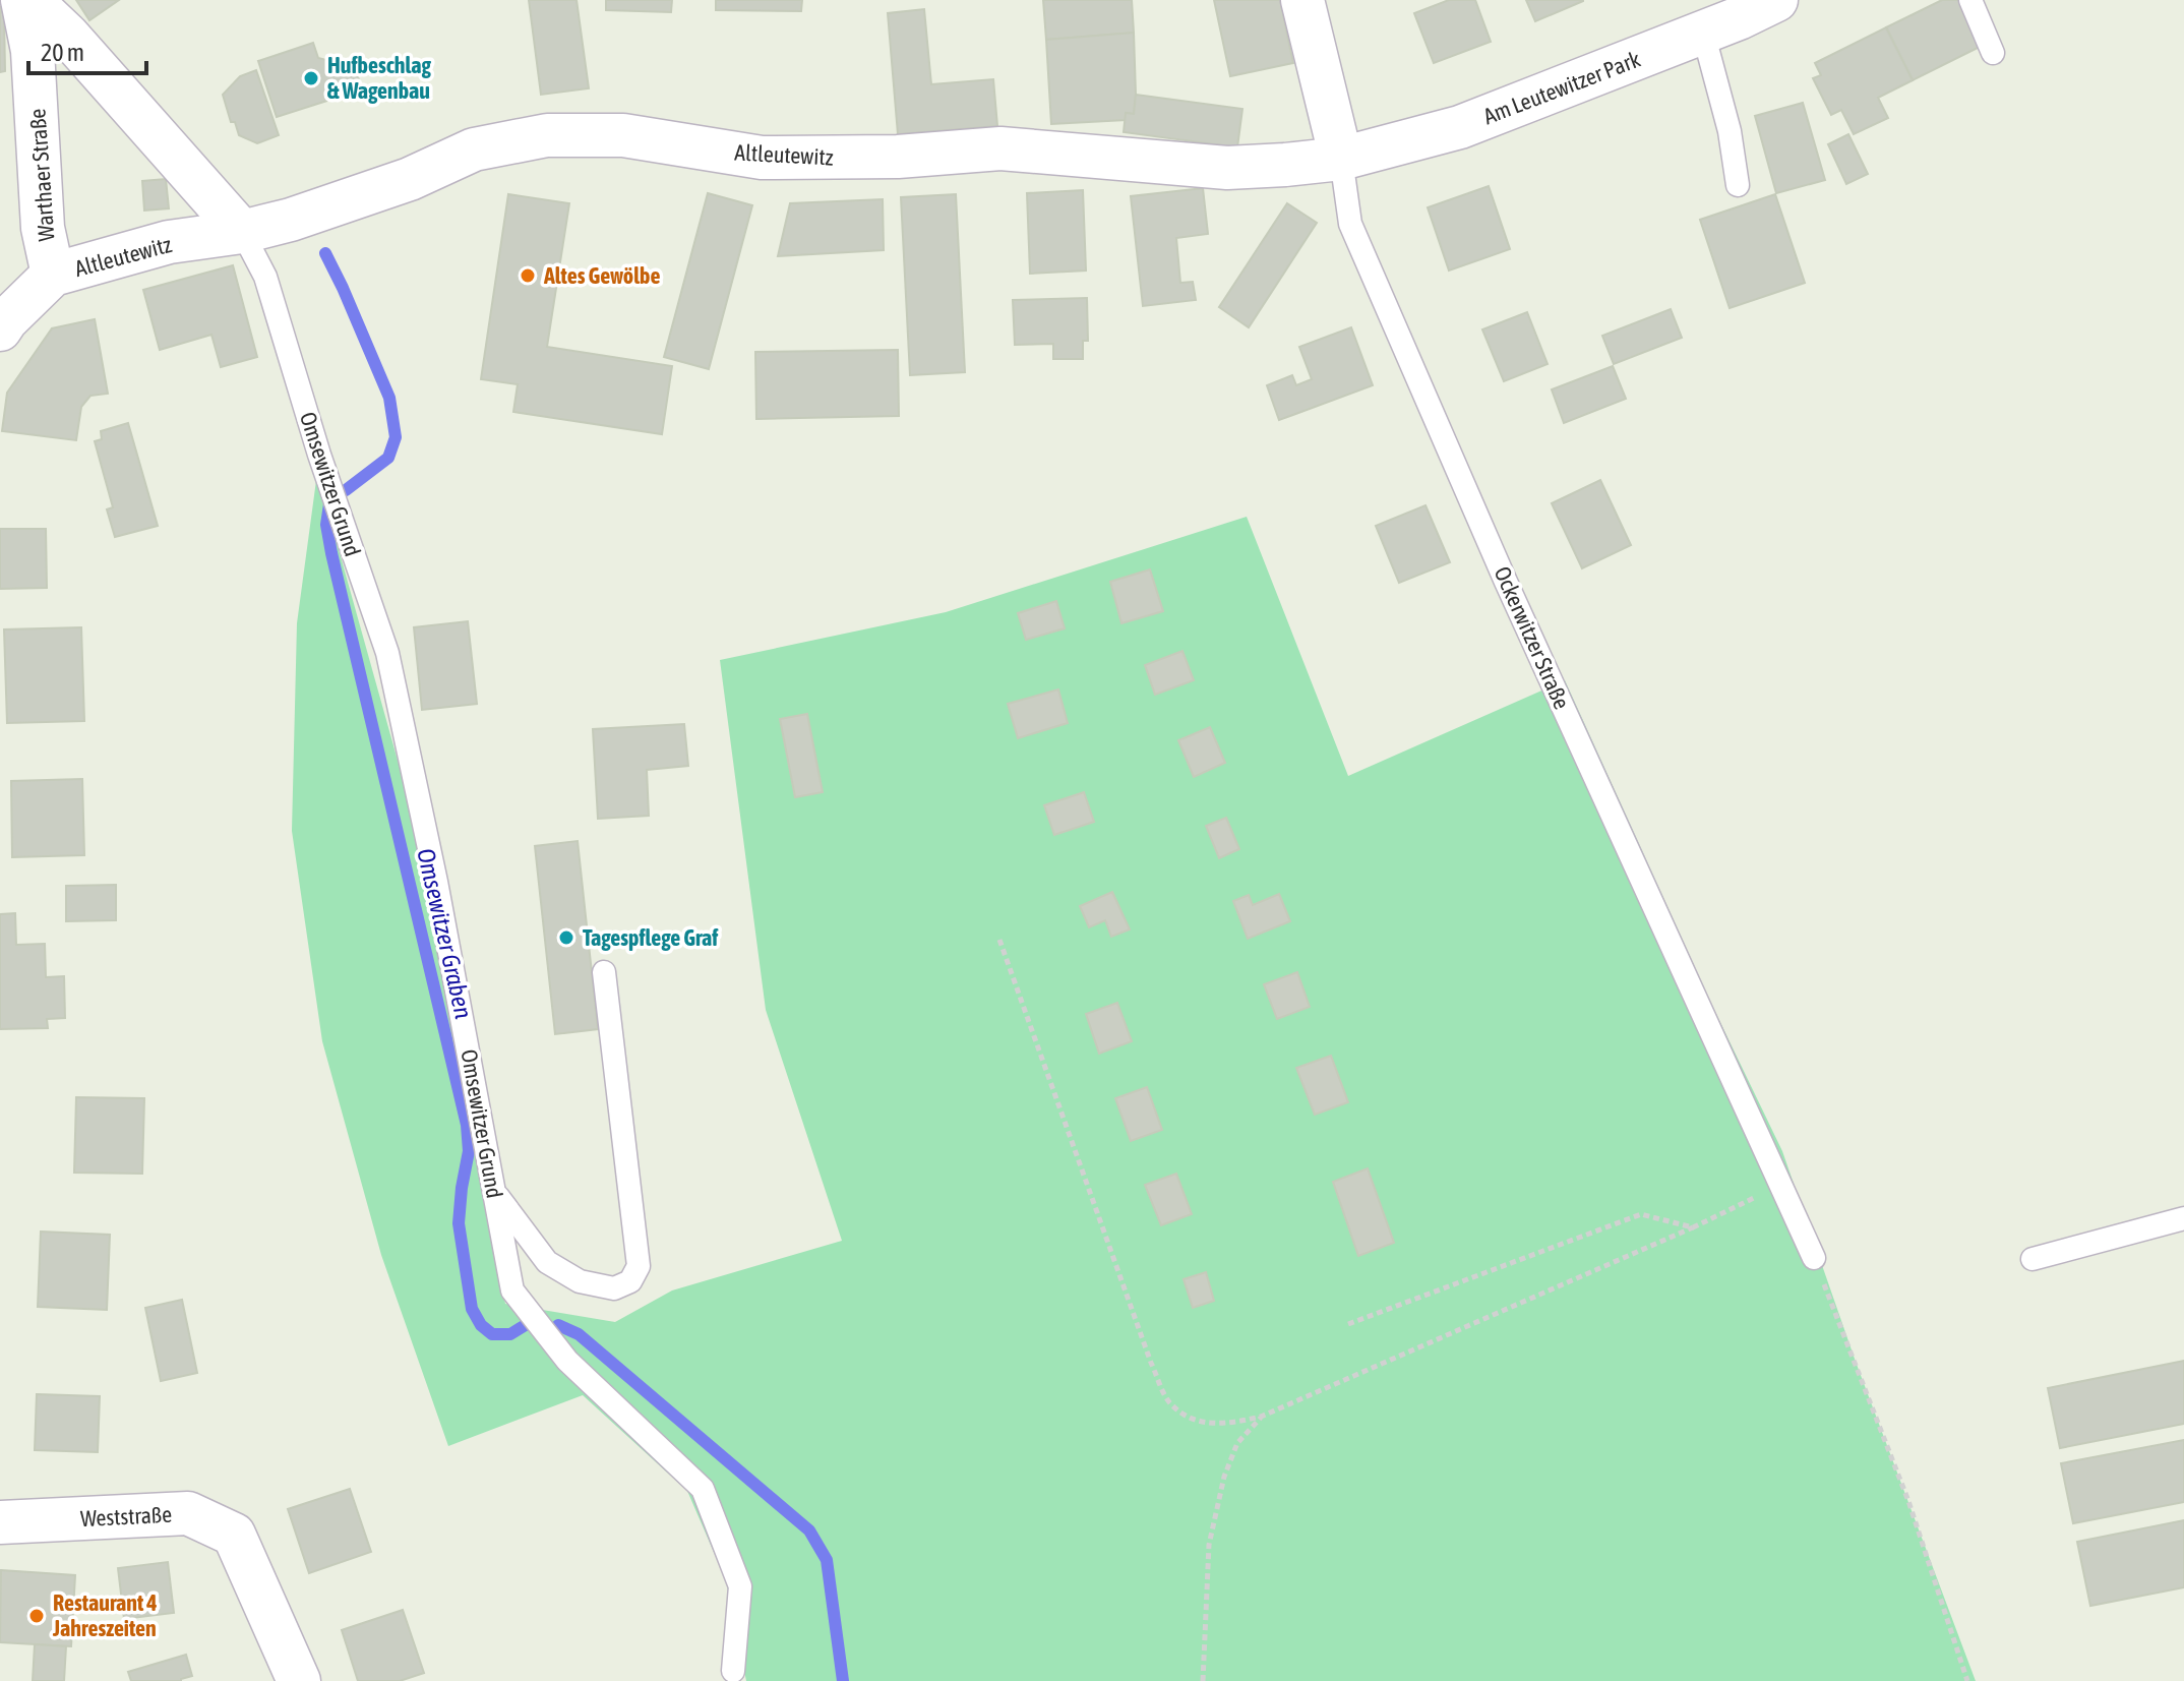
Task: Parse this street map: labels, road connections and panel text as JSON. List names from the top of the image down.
{
  "streets": {
    "street": [
      "Am Leutewitzer Park",
      "Altleutewitz",
      "Warthaer Straße",
      "Ockerwitzer Straße",
      "Weststraße"
    ],
    "lane": ["Omsewitzer Grund"]
  },
  "crossings": [
    ["Am Leutewitzer Park", "Altleutewitz"],
    ["Am Leutewitzer Park", "Ockerwitzer Straße"],
    ["Altleutewitz", "Warthaer Straße"],
    ["Altleutewitz", "Omsewitzer Grund"],
    ["Altleutewitz", "Ockerwitzer Straße"]
  ],
  "water": ["Omsewitzer Graben"],
  "places": [
    "Hufbeschlag & Wagenbau",
    "Altes Gewölbe",
    "Tagespflege Graf",
    "Restaurant 4 Jahreszeiten"
  ],
  "scale_bar": "20 m"
}
